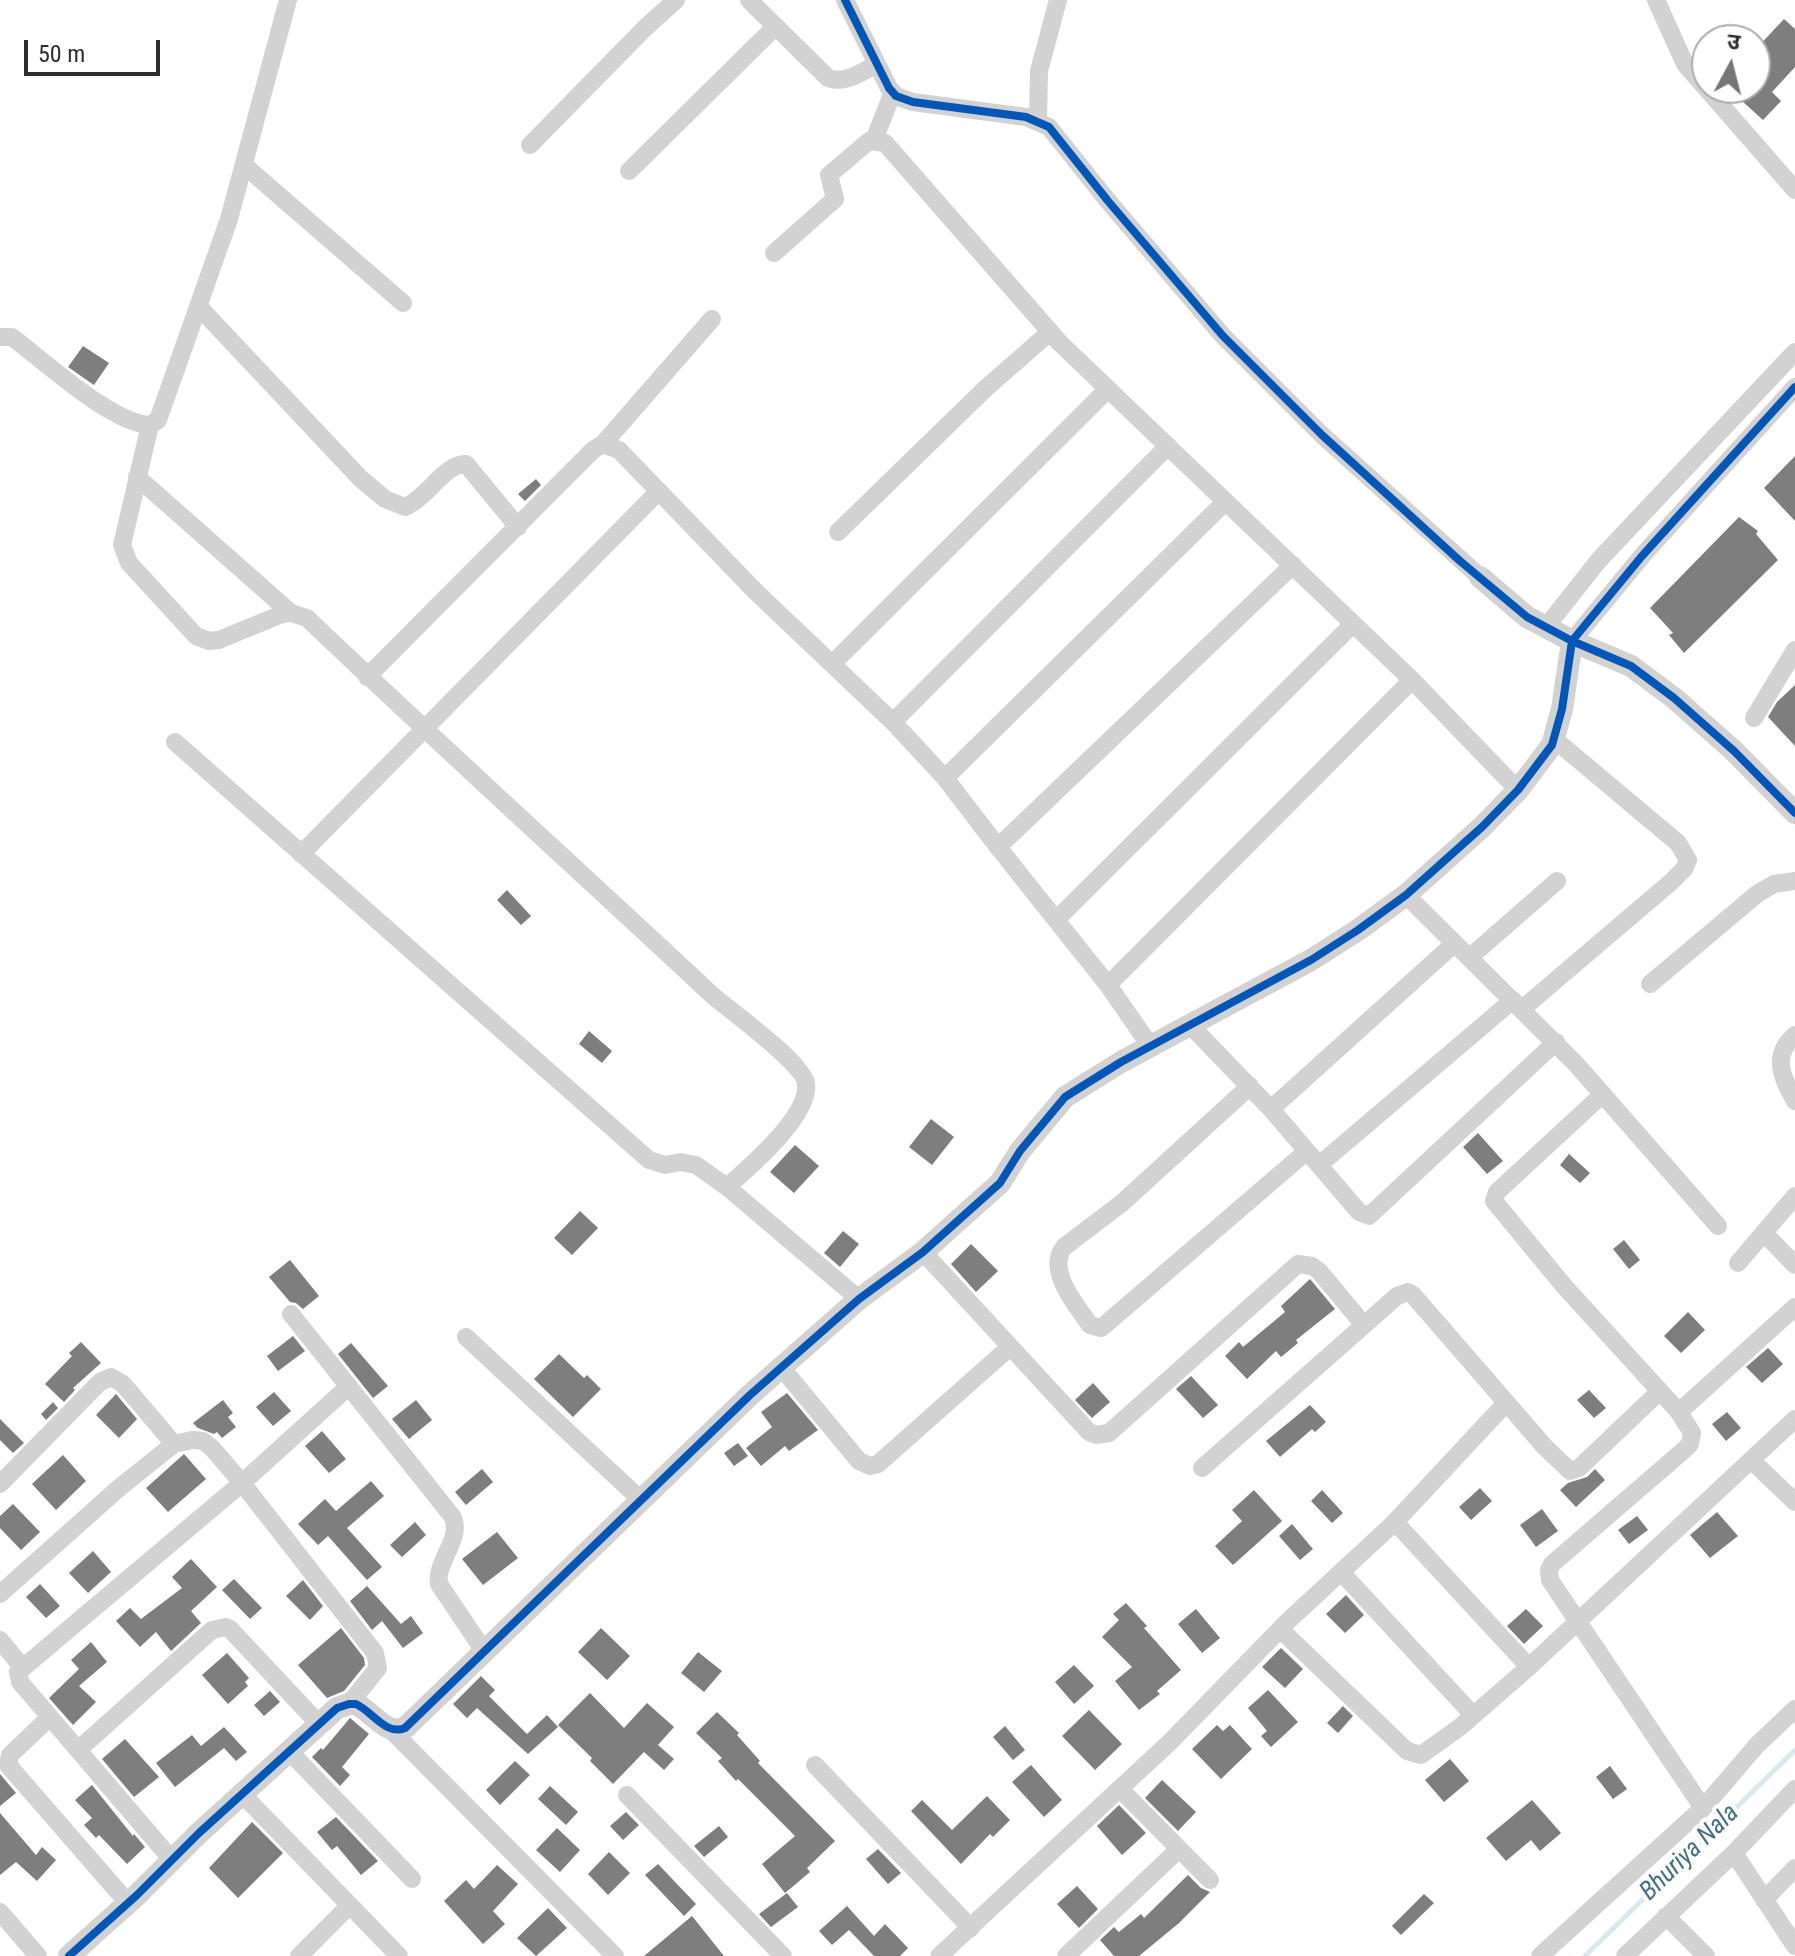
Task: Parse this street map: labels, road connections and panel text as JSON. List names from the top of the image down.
{
  "water": ["Bhuriya Nala"],
  "scale_bar": "50 m",
  "north": "top"
}
